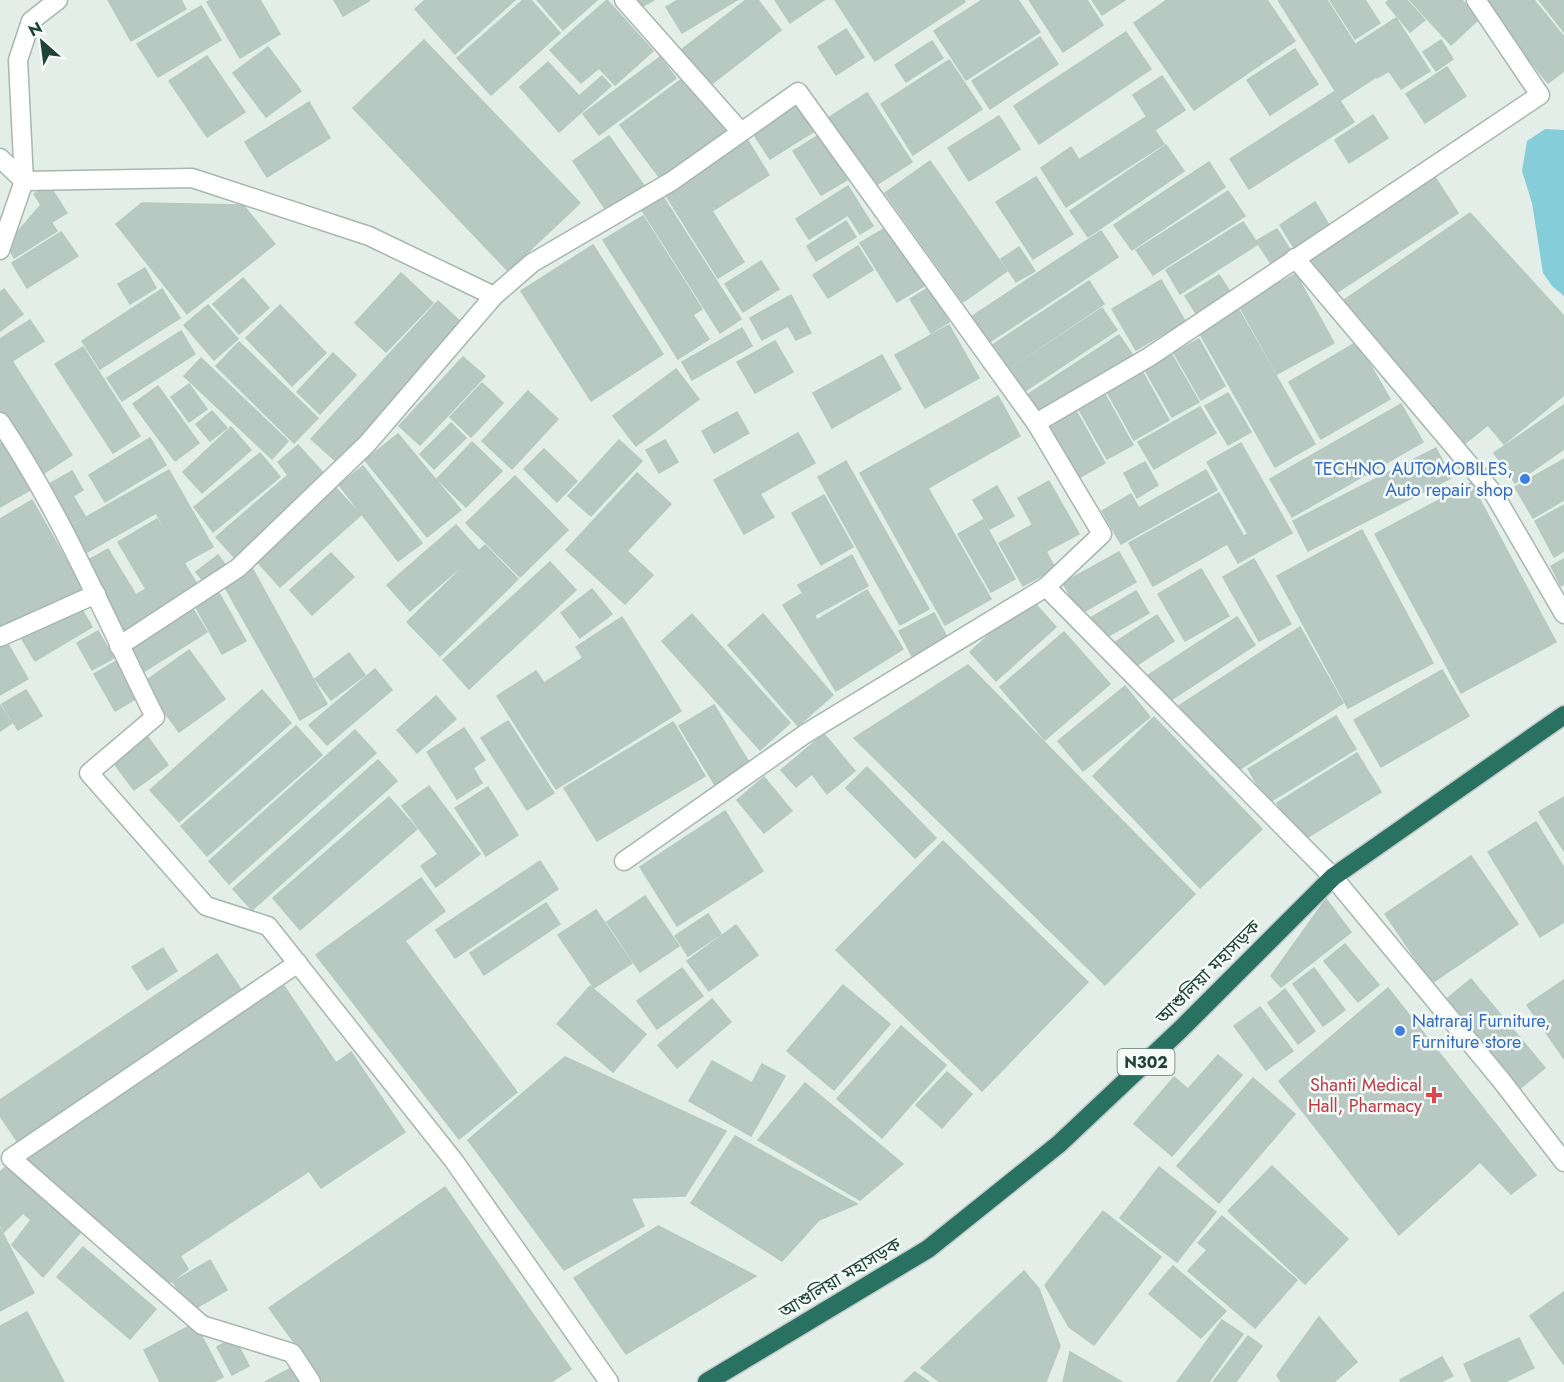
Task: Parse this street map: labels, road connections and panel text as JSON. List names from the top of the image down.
{
  "streets": {
    "highway": ["আশুলিয়া মহাসড়ক", "N302"]
  },
  "places": {
    "other": ["TECHNO AUTOMOBILES, Auto repair shop", "Natraraj Furniture, Furniture store"],
    "health": ["Shanti Medical Hall, Pharmacy"]
  },
  "north": "top left"
}
